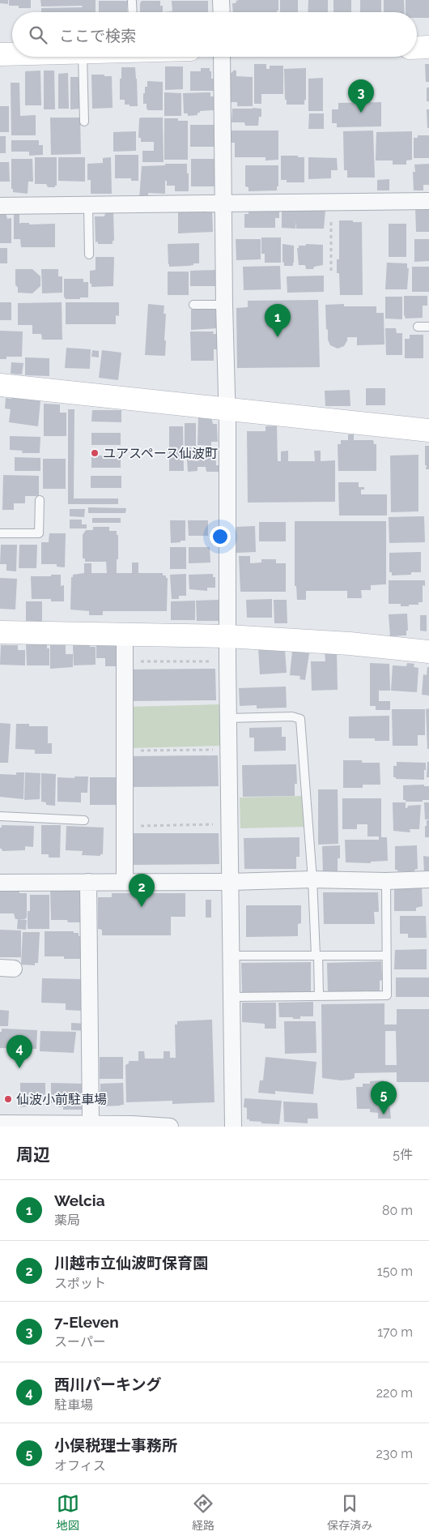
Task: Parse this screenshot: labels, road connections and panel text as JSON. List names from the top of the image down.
{
  "places": ["ユアスペース仙波町", "仙波小前駐車場"],
  "page": {
    "search": "ここで検索",
    "pins": [
      "3",
      "1",
      "2",
      "4",
      "5"
    ],
    "heading": ["周辺", "5件"],
    "list": [
      {
        "mark": "1",
        "name": "Welcia",
        "note": "薬局",
        "value": "80 m"
      },
      {
        "mark": "2",
        "name": "川越市立仙波町保育園",
        "note": "スポット",
        "value": "150 m"
      },
      {
        "mark": "3",
        "name": "7-Eleven",
        "note": "スーパー",
        "value": "170 m"
      },
      {
        "mark": "4",
        "name": "西川パーキング",
        "note": "駐車場",
        "value": "220 m"
      },
      {
        "mark": "5",
        "name": "小俣税理士事務所",
        "note": "オフィス",
        "value": "230 m"
      }
    ],
    "nav": ["地図", "経路", "保存済み"]
  }
}
